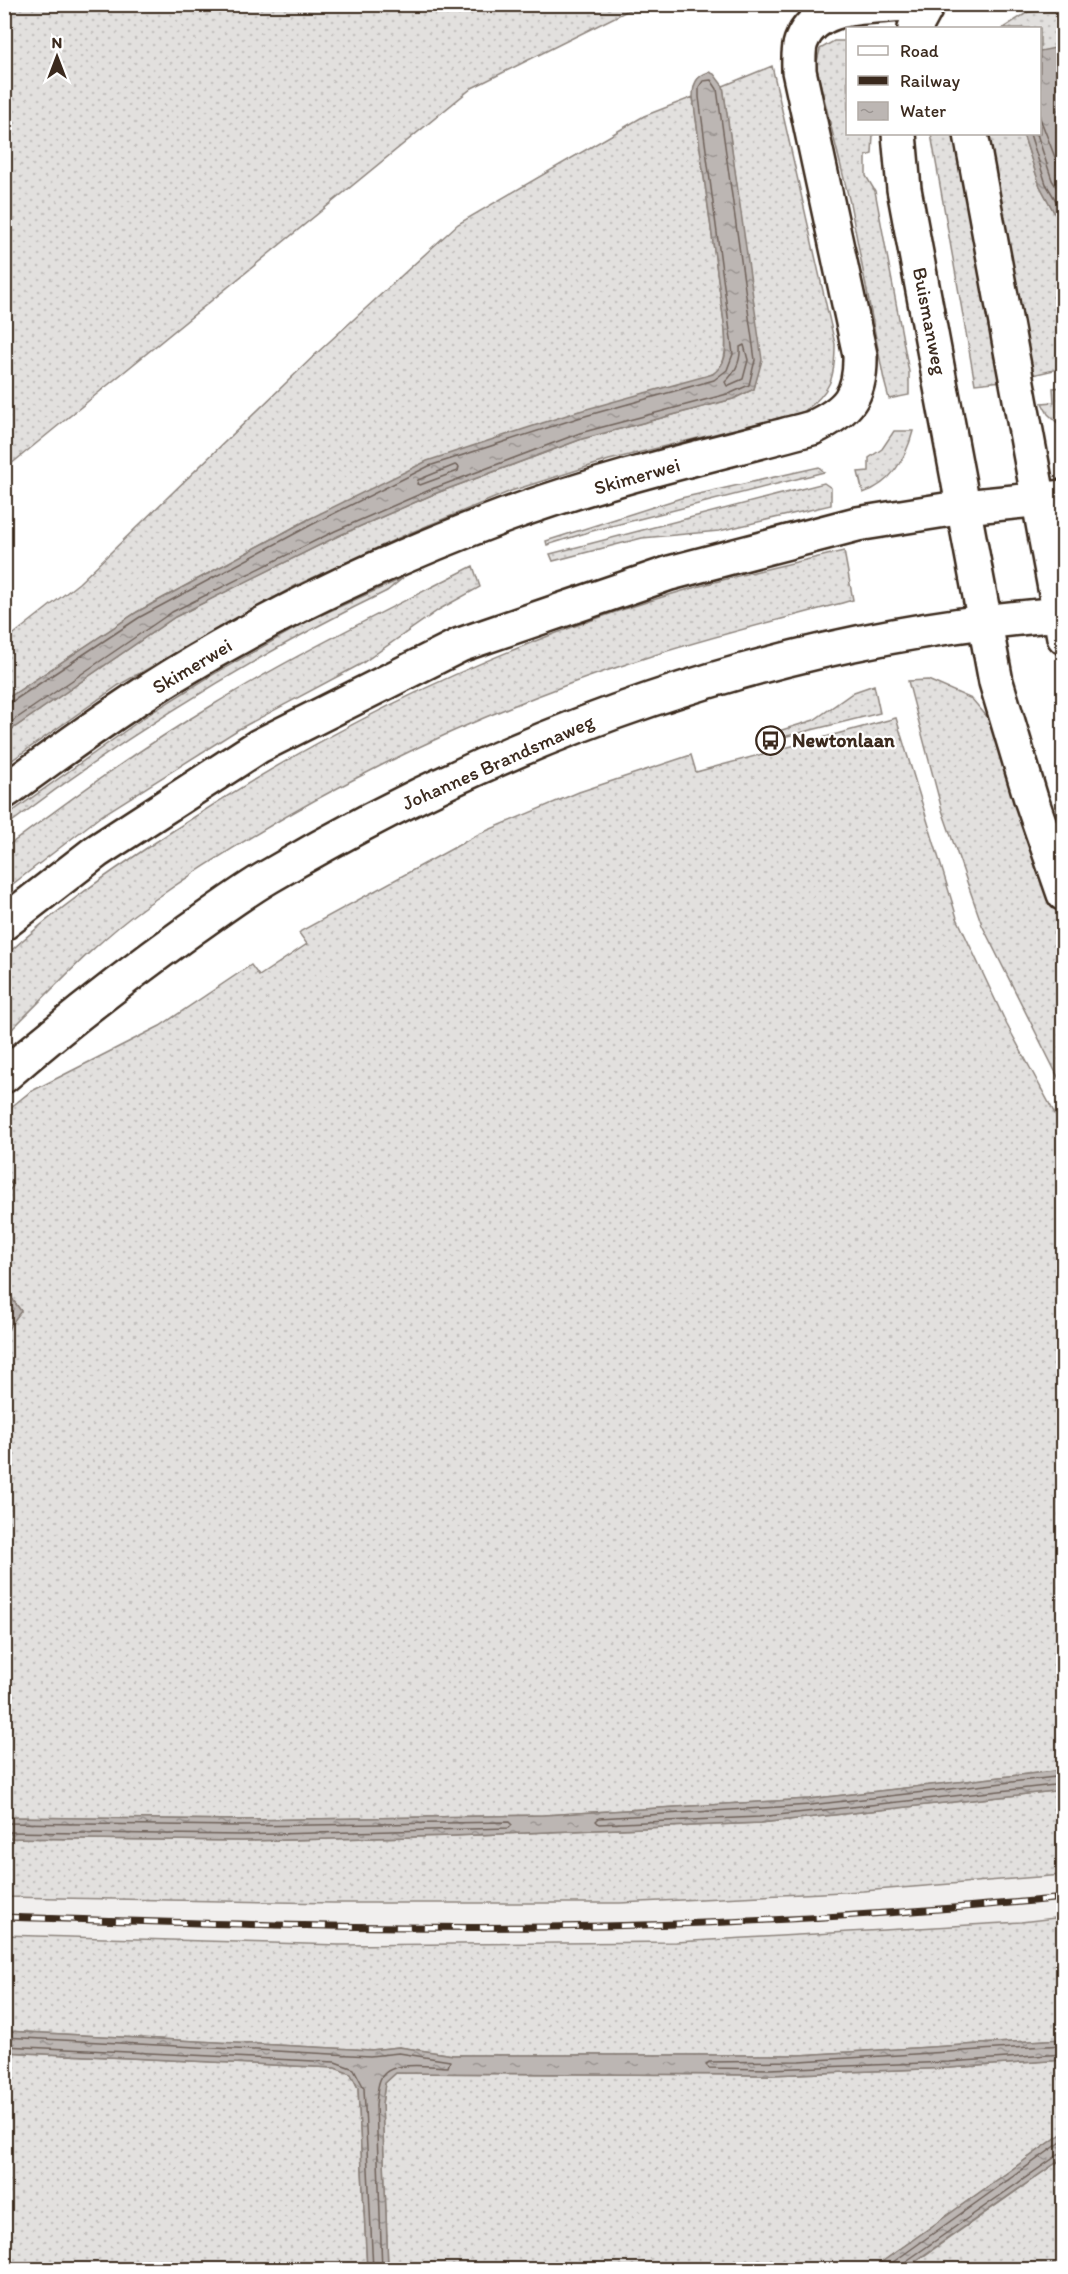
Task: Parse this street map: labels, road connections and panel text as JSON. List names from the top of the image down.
{
  "streets": {
    "street": ["Buismanweg", "Skimerwei", "Johannes Brandsmaweg"]
  },
  "crossings": [
    ["Buismanweg", "Johannes Brandsmaweg"]
  ],
  "places": {
    "bus stop": ["Newtonlaan"]
  },
  "legend": ["Road", "Railway", "Water"],
  "north": "top"
}
